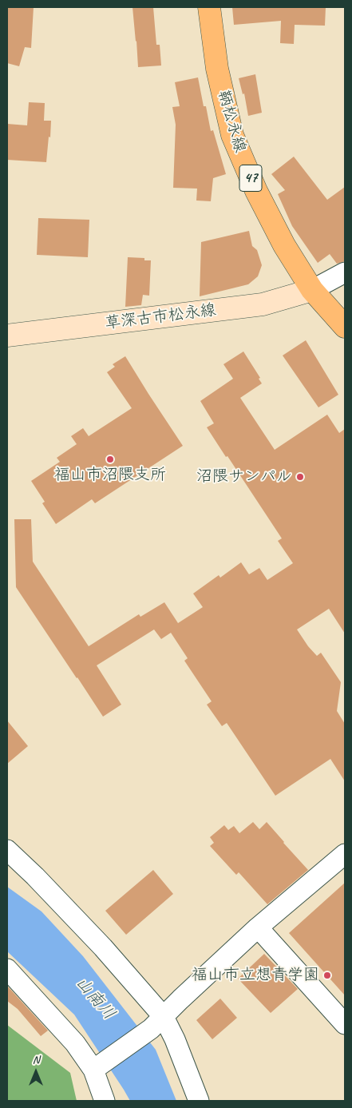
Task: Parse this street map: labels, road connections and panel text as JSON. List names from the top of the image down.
{
  "streets": {
    "main road": ["鞆松永線", "47", "草深古市松永線"]
  },
  "crossings": [
    ["鞆松永線", "草深古市松永線"]
  ],
  "water": ["山南川"],
  "places": ["福山市沼隈支所", "沼隈サンパル", "福山市立想青学園"],
  "north": "top"
}
